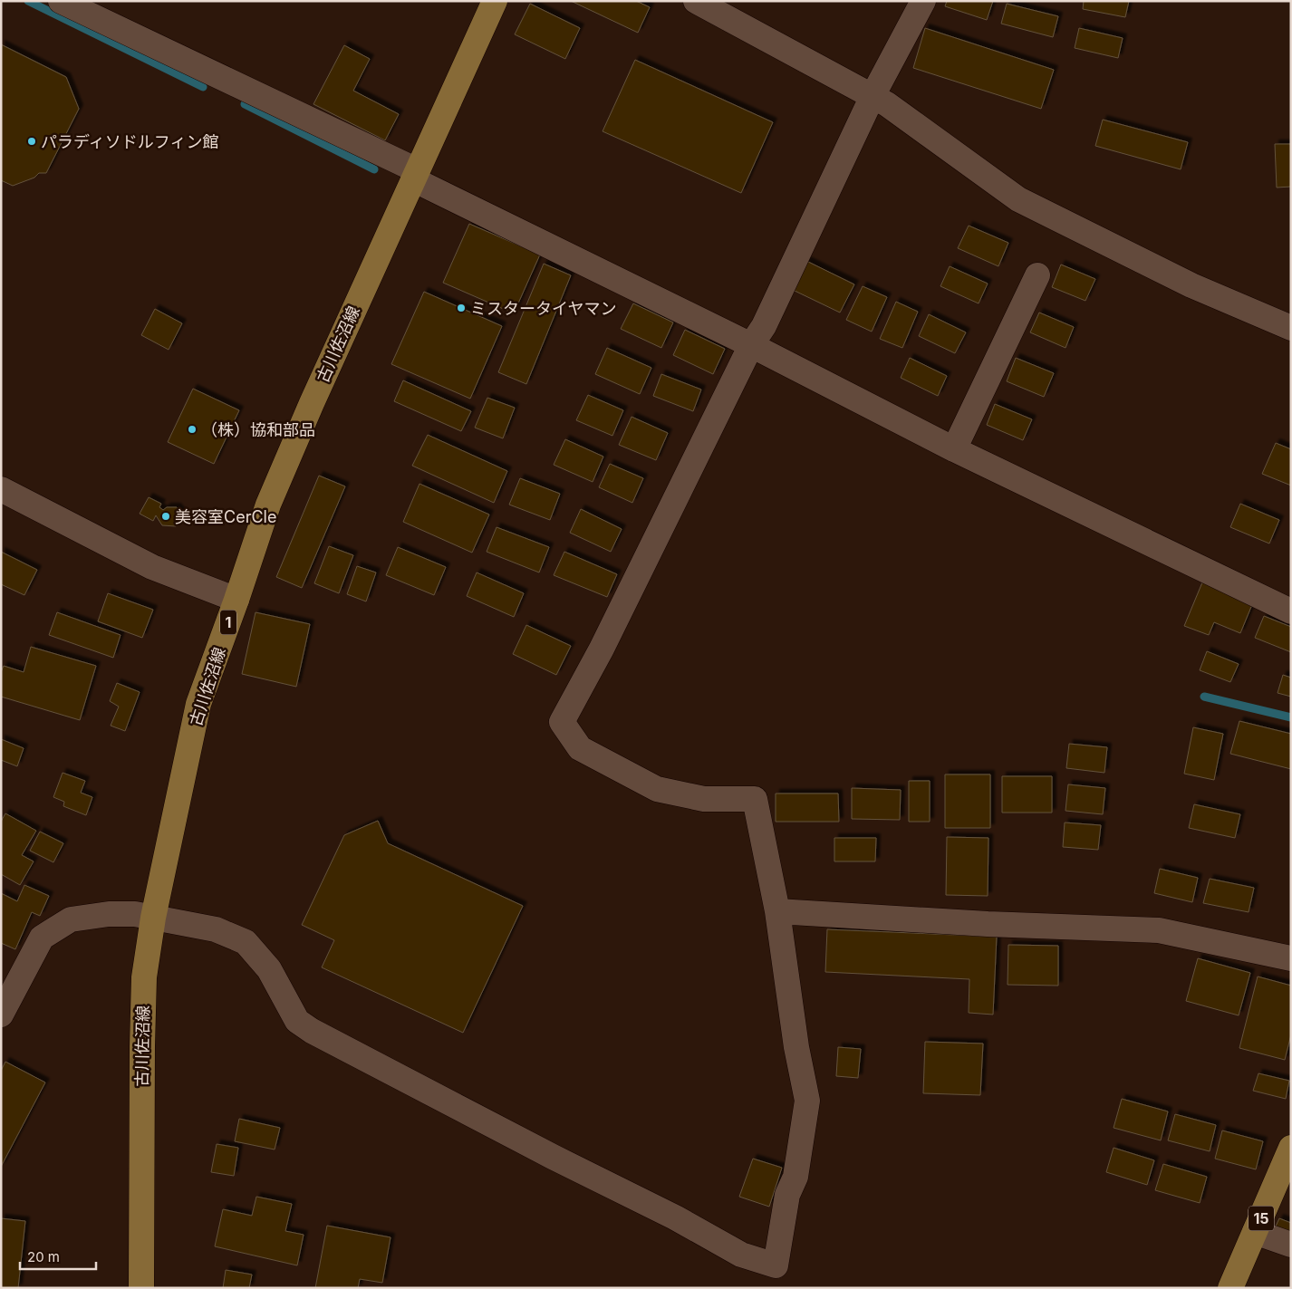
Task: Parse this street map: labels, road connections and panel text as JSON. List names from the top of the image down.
{
  "streets": {
    "main road": ["古川佐沼線", "1", "15"]
  },
  "places": [
    "パラディソドルフィン館",
    "ミスタータイヤマン",
    "（株）協和部品",
    "美容室CerCle"
  ],
  "scale_bar": "20 m"
}
